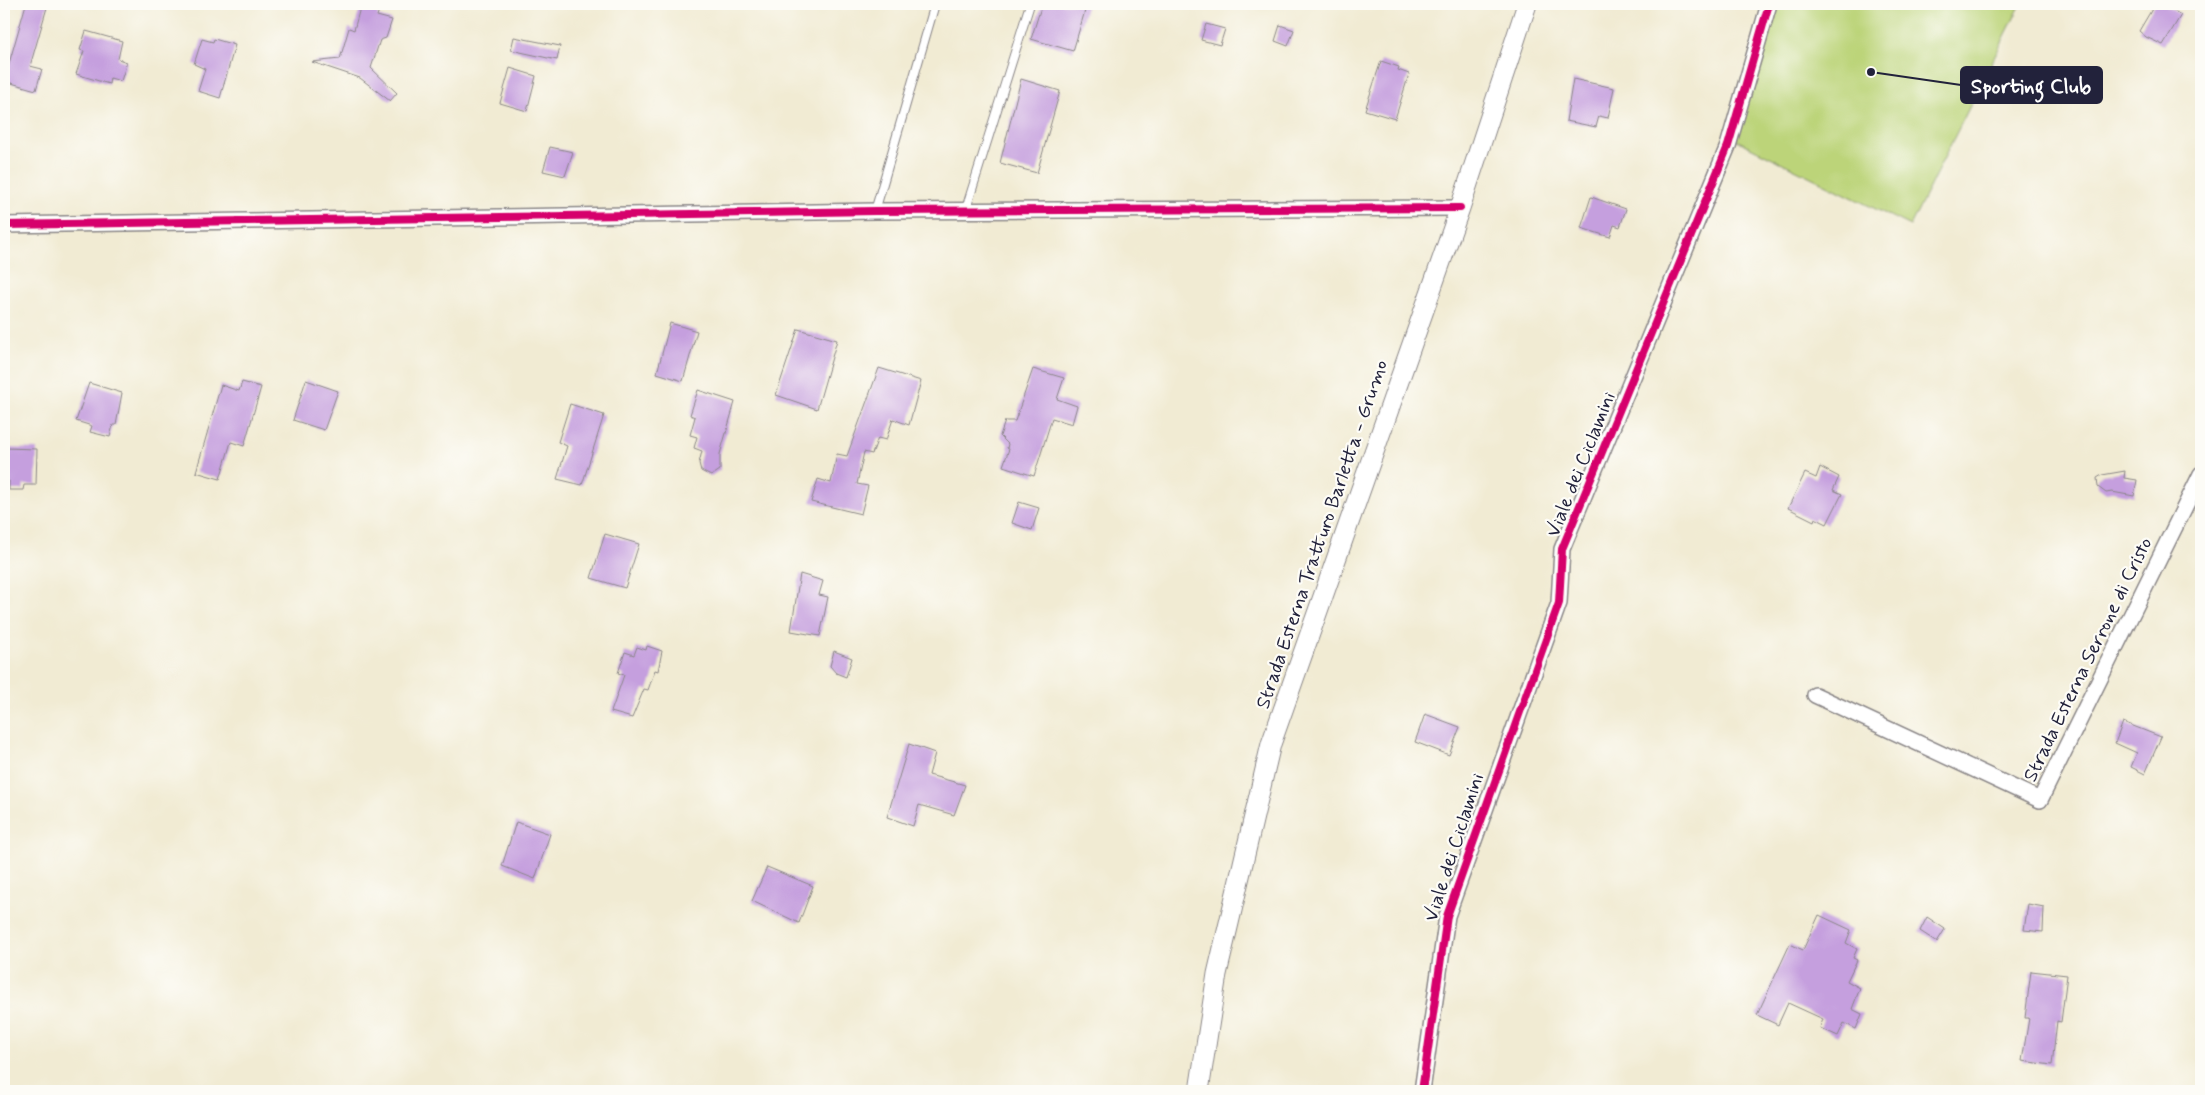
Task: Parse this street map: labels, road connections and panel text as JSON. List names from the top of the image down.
{
  "streets": {
    "street": ["Viale dei Ciclamini", "Strada Esterna Tratturo Barletta - Grumo", "Strada Esterna Serrone di Cristo"]
  },
  "places": ["Sporting Club"]
}
